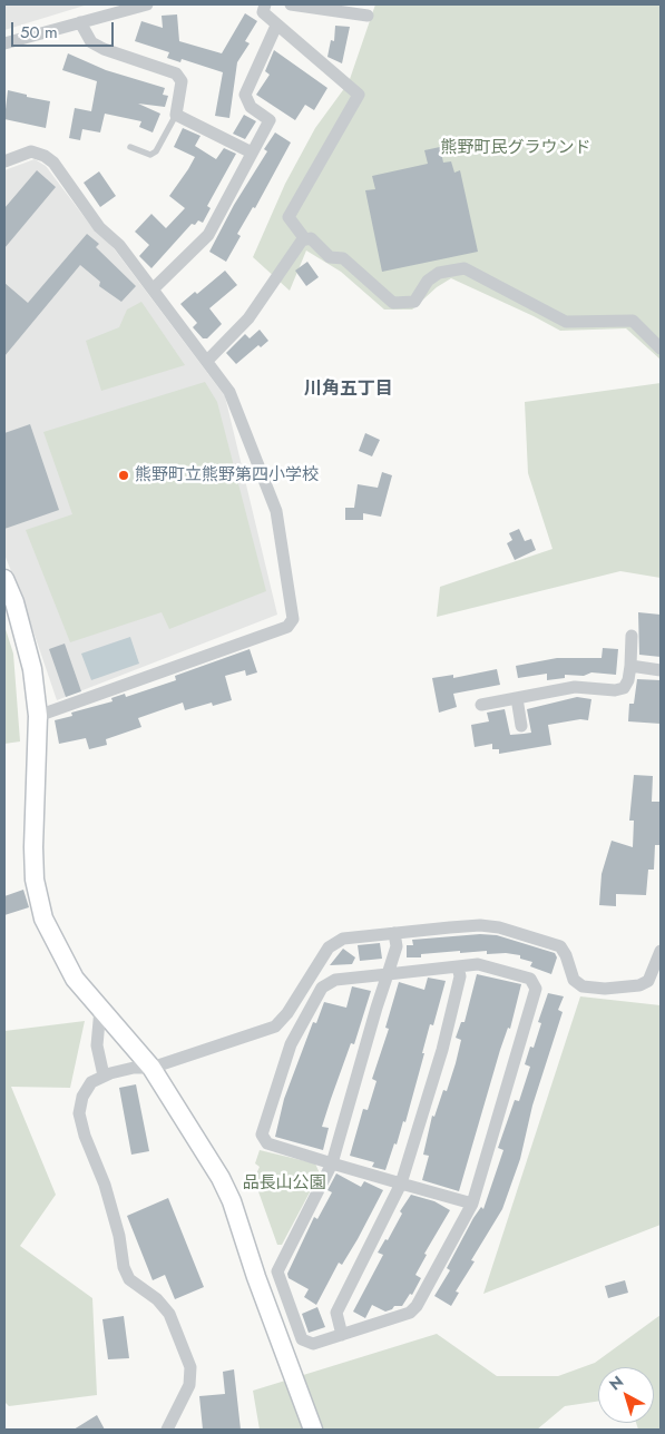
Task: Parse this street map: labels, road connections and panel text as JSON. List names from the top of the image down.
{
  "districts": ["川角五丁目"],
  "parks": ["熊野町民グラウンド", "品長山公園"],
  "places": ["熊野町立熊野第四小学校"],
  "scale_bar": "50 m",
  "north": "top left"
}
